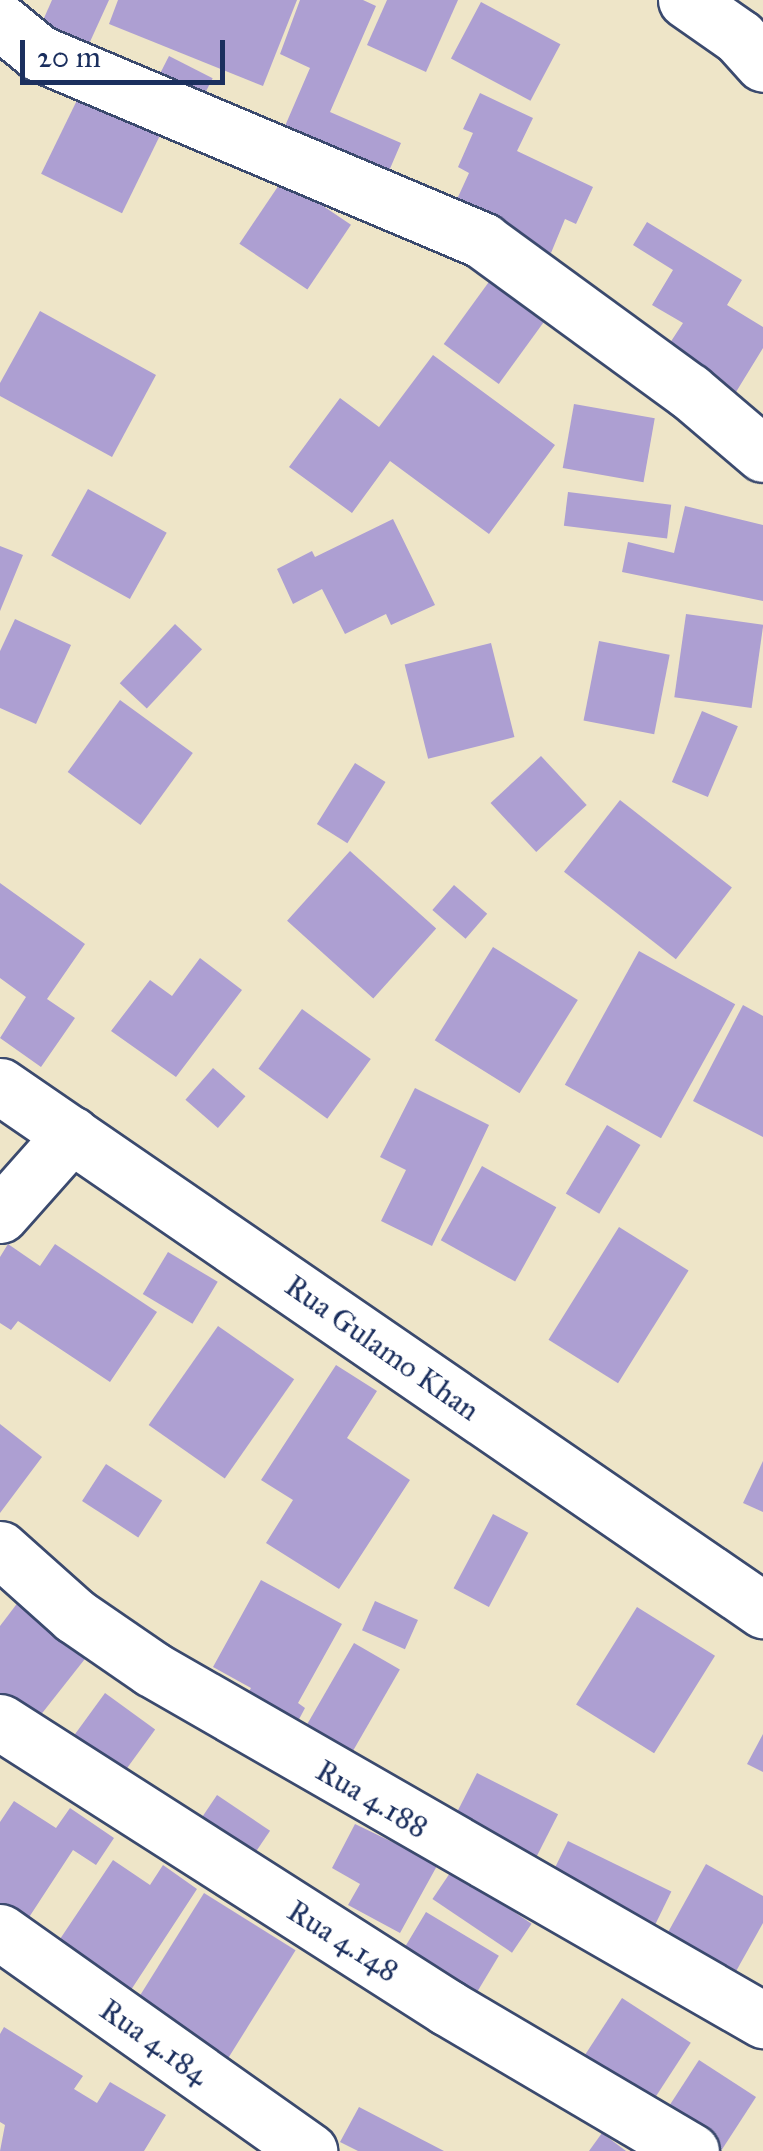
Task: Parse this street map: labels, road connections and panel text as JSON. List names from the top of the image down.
{
  "streets": {
    "street": [
      "Rua Gulamo Khan",
      "Rua 4.188",
      "Rua 4.148",
      "Rua 4.184"
    ]
  },
  "scale_bar": "20 m"
}
